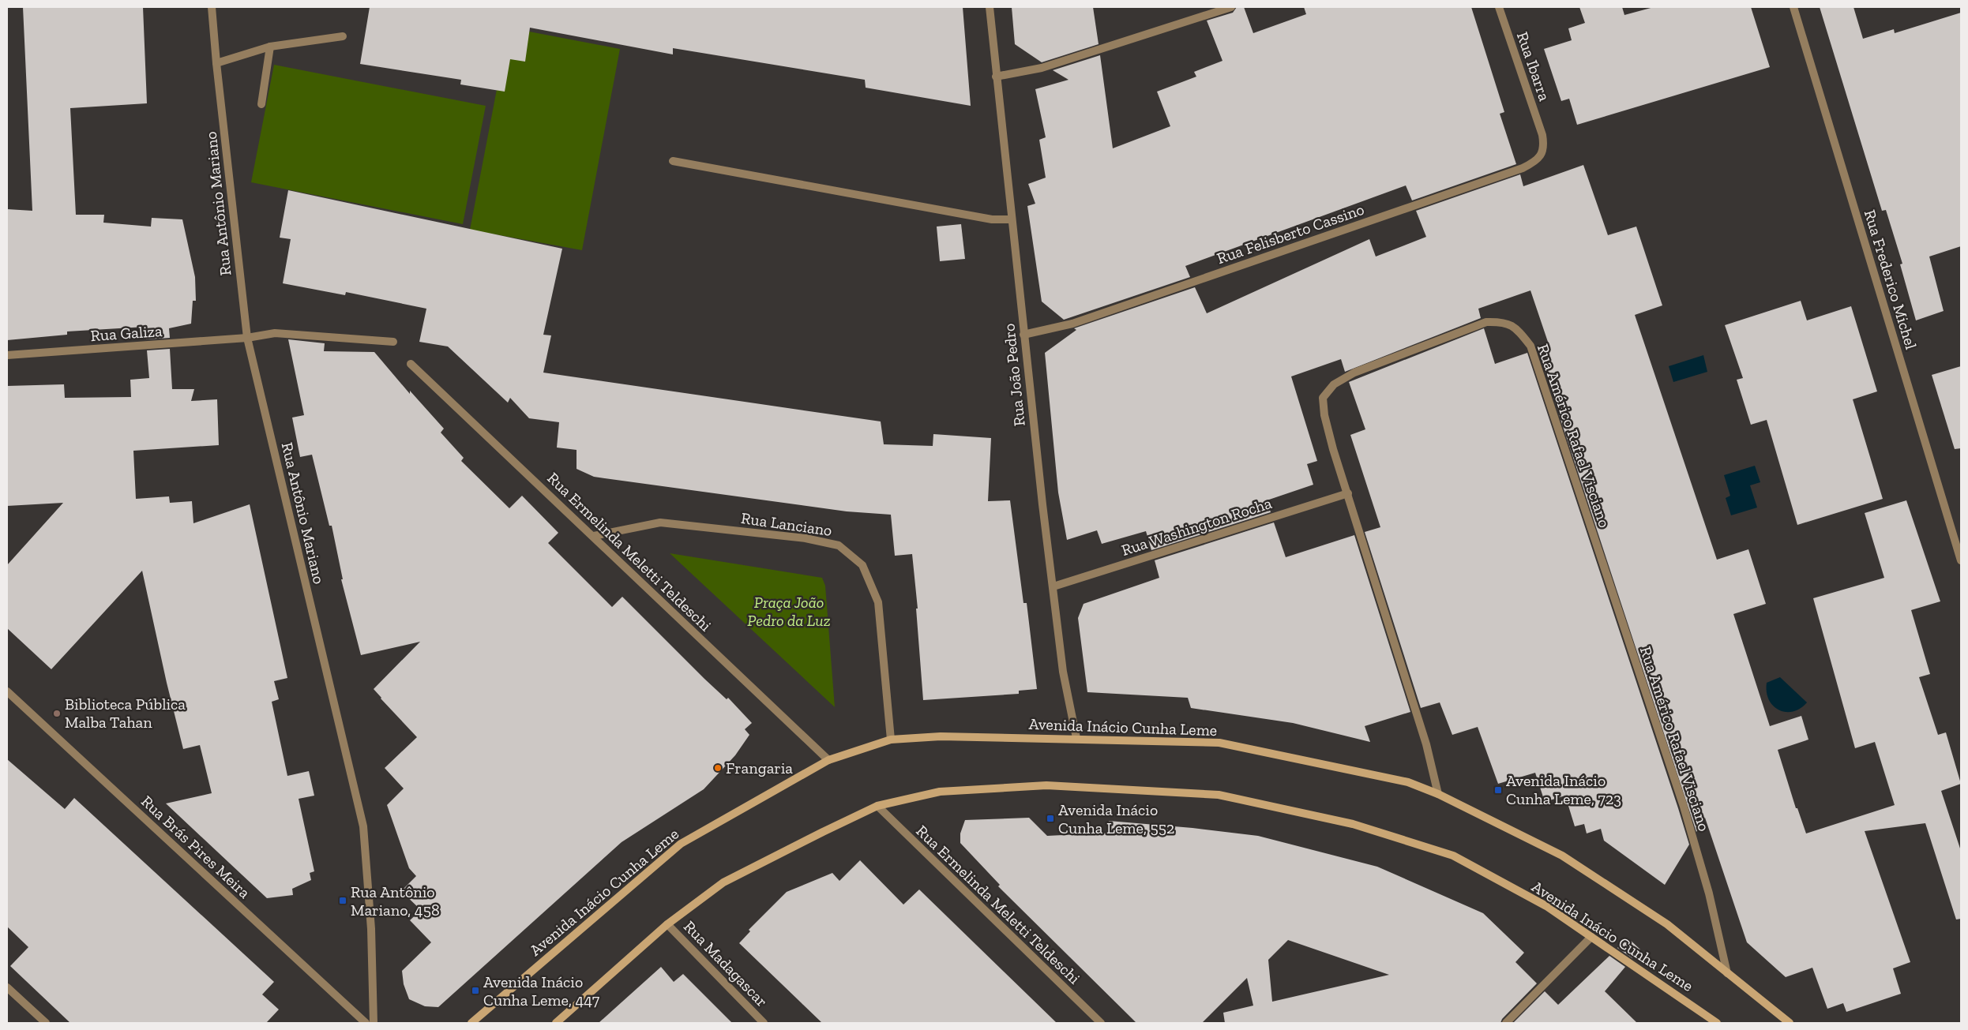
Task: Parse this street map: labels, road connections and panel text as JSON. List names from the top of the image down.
{
  "streets": {
    "street": [
      "Rua Ibarra",
      "Rua Antônio Mariano",
      "Rua Felisberto Cassino",
      "Rua Frederico Michel",
      "Rua Galiza",
      "Rua João Pedro",
      "Rua Américo Rafael Visciano",
      "Rua Lanciano",
      "Rua Washington Rocha",
      "Rua Ermelinda Meletti Teldeschi",
      "Avenida Inácio Cunha Leme",
      "Rua Brás Pires Meira",
      "Rua Madagascar"
    ]
  },
  "crossings": [
    ["Rua Ibarra", "Rua Felisberto Cassino"],
    ["Rua Antônio Mariano", "Rua Galiza"],
    ["Rua Felisberto Cassino", "Rua João Pedro"],
    ["Rua João Pedro", "Rua Washington Rocha"],
    ["Rua João Pedro", "Avenida Inácio Cunha Leme"],
    ["Rua Américo Rafael Visciano", "Rua Washington Rocha"],
    ["Rua Américo Rafael Visciano", "Avenida Inácio Cunha Leme"],
    ["Rua Lanciano", "Rua Ermelinda Meletti Teldeschi"],
    ["Rua Lanciano", "Avenida Inácio Cunha Leme"],
    ["Rua Ermelinda Meletti Teldeschi", "Avenida Inácio Cunha Leme"],
    ["Avenida Inácio Cunha Leme", "Rua Madagascar"]
  ],
  "parks": ["Praça João Pedro da Luz"],
  "places": {
    "other": ["Biblioteca Pública Malba Tahan", "Frangaria"],
    "transit": [
      "Avenida Inácio Cunha Leme, 723",
      "Avenida Inácio Cunha Leme, 552",
      "Rua Antônio Mariano, 458",
      "Avenida Inácio Cunha Leme, 447"
    ]
  }
}
